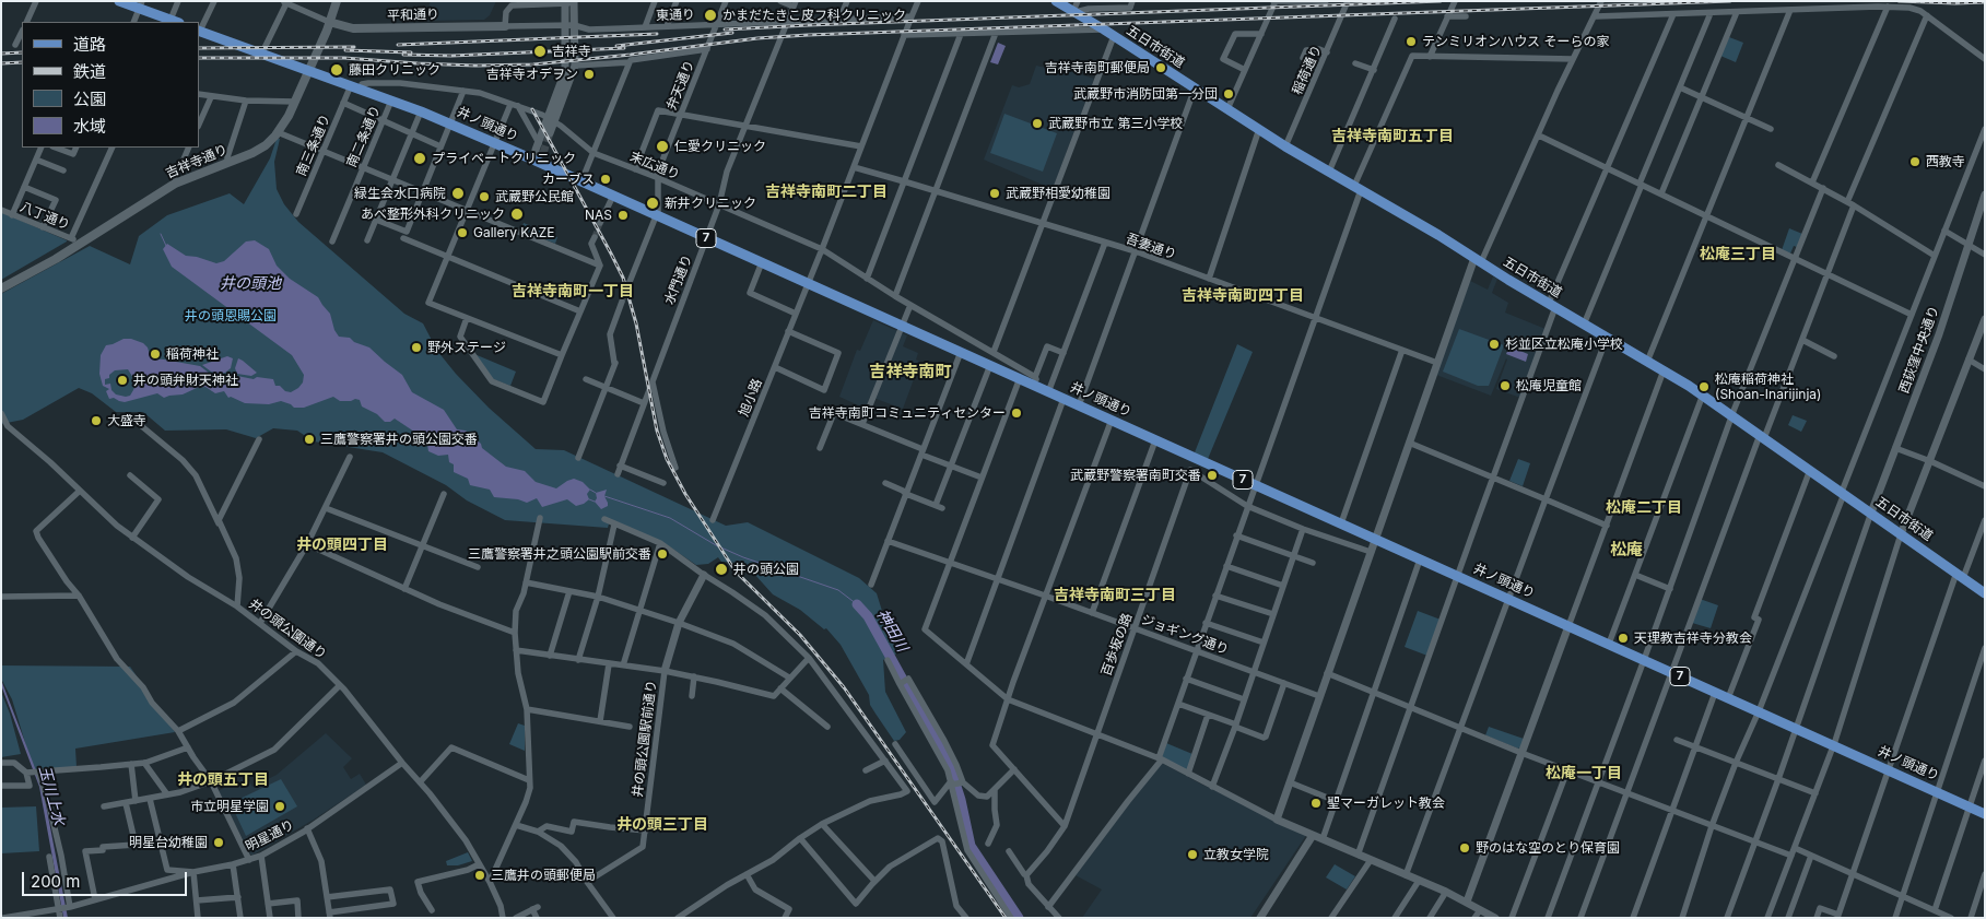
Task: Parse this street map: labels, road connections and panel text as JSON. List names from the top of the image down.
{
  "streets": {
    "main road": [
      "平和通り",
      "五日市街道",
      "井ノ頭通り",
      "吉祥寺通り",
      "7"
    ],
    "street": [
      "東通り",
      "稲荷通り",
      "弁天通り",
      "南二条通り",
      "南三条通り",
      "末広通り",
      "八丁通り",
      "吾妻通り",
      "水門通り",
      "西荻窪中央通り",
      "旭小路",
      "井の頭公園通り",
      "ジョギング通り",
      "百歩坂の路",
      "井の頭公園駅前通り",
      "明星通り"
    ]
  },
  "crossings": [
    ["平和通り", "東通り"],
    ["平和通り", "吉祥寺通り"],
    ["東通り", "弁天通り"],
    ["東通り", "水門通り"],
    ["東通り", "旭小路"],
    ["五日市街道", "稲荷通り"],
    ["五日市街道", "西荻窪中央通り"],
    ["弁天通り", "井ノ頭通り"],
    ["弁天通り", "末広通り"],
    ["井ノ頭通り", "南二条通り"],
    ["井ノ頭通り", "南三条通り"],
    ["井ノ頭通り", "吉祥寺通り"],
    ["井ノ頭通り", "末広通り"],
    ["井ノ頭通り", "水門通り"],
    ["井ノ頭通り", "旭小路"],
    ["南三条通り", "末広通り"],
    ["吉祥寺通り", "八丁通り"],
    ["末広通り", "水門通り"],
    ["末広通り", "旭小路"],
    ["吾妻通り", "旭小路"],
    ["井の頭公園通り", "明星通り"],
    ["ジョギング通り", "百歩坂の路"]
  ],
  "districts": [
    "吉祥寺南町五丁目",
    "吉祥寺南町二丁目",
    "松庵三丁目",
    "吉祥寺南町一丁目",
    "吉祥寺南町四丁目",
    "吉祥寺南町",
    "松庵二丁目",
    "井の頭四丁目",
    "松庵",
    "吉祥寺南町三丁目",
    "松庵一丁目",
    "井の頭五丁目",
    "井の頭三丁目"
  ],
  "water": ["井の頭池", "神田川", "玉川上水"],
  "parks": ["井の頭恩賜公園"],
  "places": [
    "かまだたきこ皮フ科クリニック",
    "テンミリオンハウス そーらの家",
    "吉祥寺",
    "吉祥寺南町郵便局",
    "藤田クリニック",
    "吉祥寺オデヲン",
    "武蔵野市消防団第一分団",
    "武蔵野市立 第三小学校",
    "仁愛クリニック",
    "プライベートクリニック",
    "西教寺",
    "カーブス",
    "緑生会水口病院",
    "武蔵野相愛幼稚園",
    "武蔵野公民館",
    "新井クリニック",
    "あべ整形外科クリニック",
    "NAS",
    "Gallery KAZE",
    "杉並区立松庵小学校",
    "野外ステージ",
    "稲荷神社",
    "井の頭弁財天神社",
    "松庵児童館",
    "松庵稲荷神社 (Shoan-Inarijinja)",
    "吉祥寺南町コミュニティセンター",
    "大盛寺",
    "三鷹警察署井の頭公園交番",
    "武蔵野警察署南町交番",
    "三鷹警察署井之頭公園駅前交番",
    "井の頭公園",
    "天理教吉祥寺分教会",
    "聖マーガレット教会",
    "市立明星学園",
    "明星台幼稚園",
    "野のはな空のとり保育園",
    "立教女学院",
    "三鷹井の頭郵便局"
  ],
  "legend": [
    "道路",
    "鉄道",
    "公園",
    "水域"
  ],
  "scale_bar": "200 m"
}
